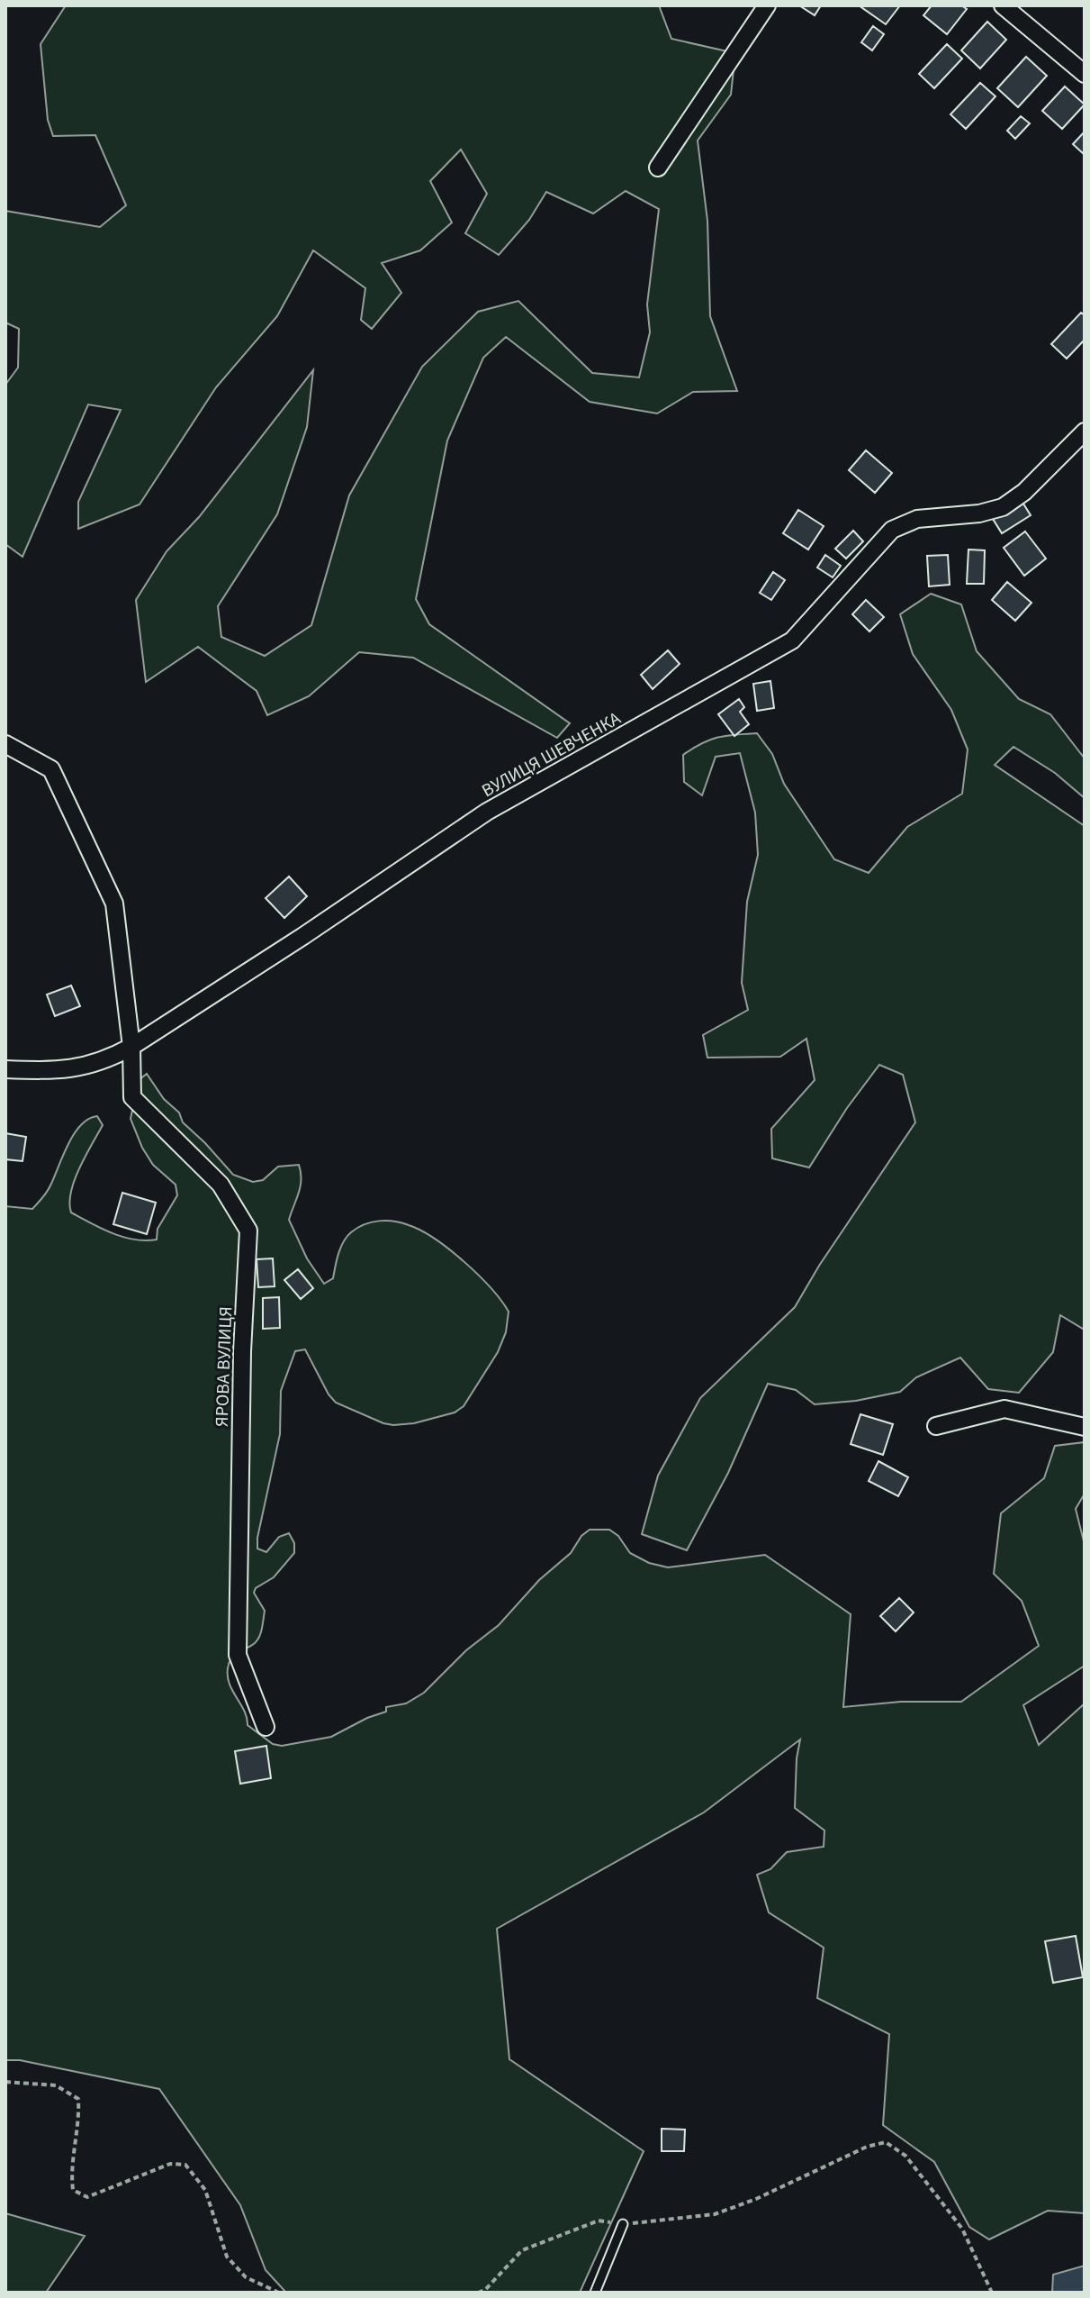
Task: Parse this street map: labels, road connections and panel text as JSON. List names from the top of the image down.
{
  "streets": {
    "street": ["ВУЛИЦЯ ШЕВЧЕНКА", "ЯРОВА ВУЛИЦЯ"]
  },
  "crossings": [
    ["ВУЛИЦЯ ШЕВЧЕНКА", "ЯРОВА ВУЛИЦЯ"]
  ]
}
